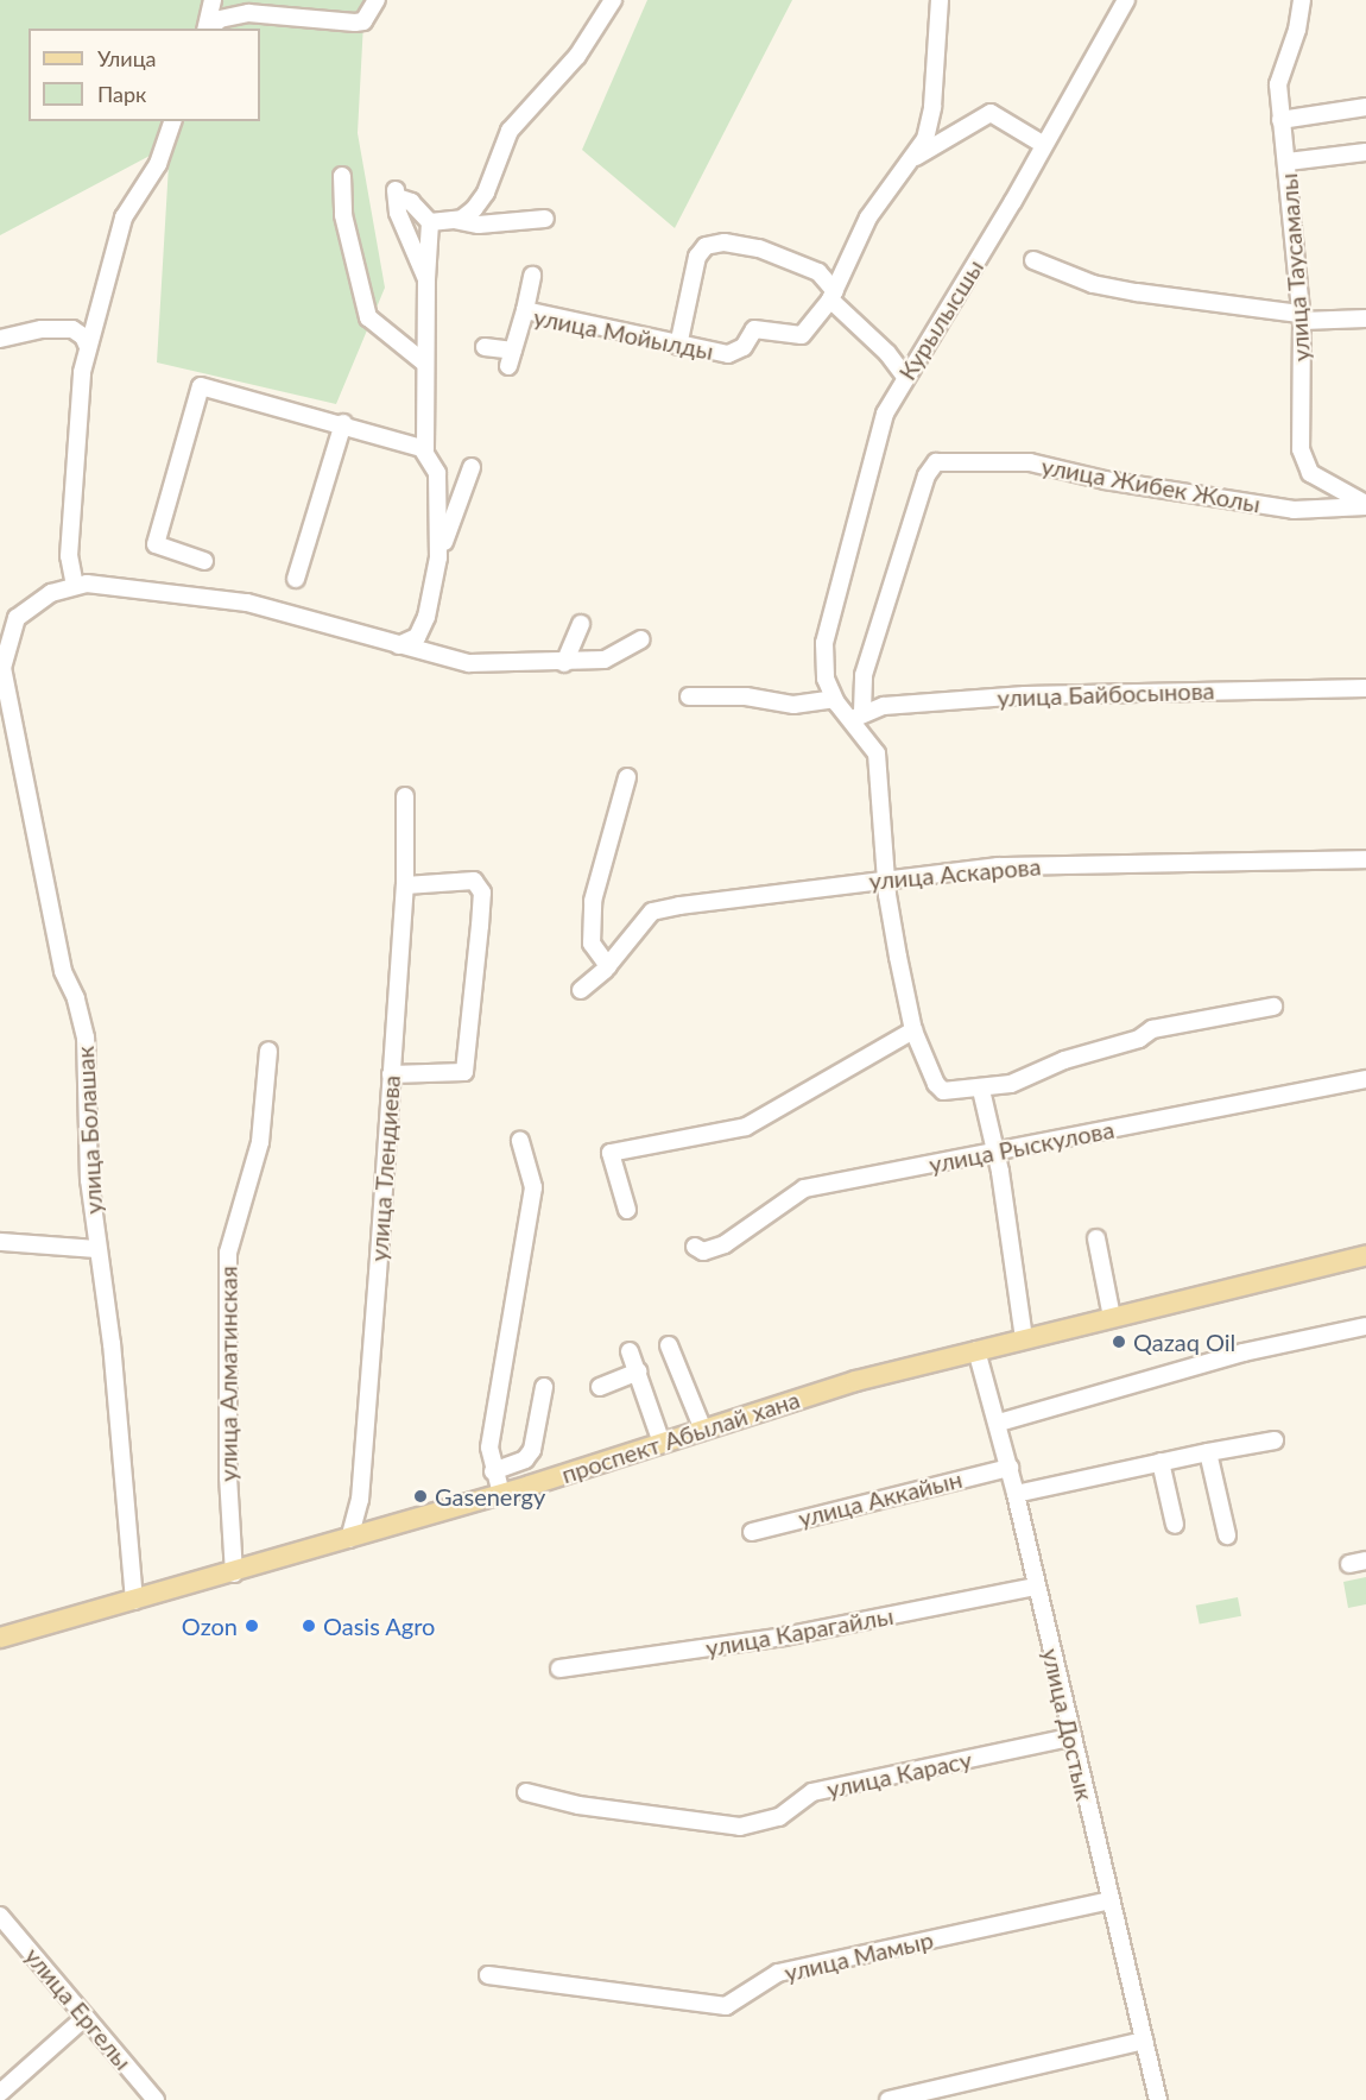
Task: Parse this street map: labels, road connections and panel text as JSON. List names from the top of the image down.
{
  "streets": {
    "main road": ["проспект Абылай хана"],
    "street": [
      "улица Таусамалы",
      "Курылысшы",
      "улица Мойылды",
      "улица Жибек Жолы",
      "улица Байбосынова",
      "улица Аскарова",
      "улица Болашак",
      "улица Рыскулова",
      "улица Тлендиева",
      "улица Алматинская",
      "улица Аккайын",
      "улица Карагайлы",
      "улица Достык",
      "улица Карасу",
      "улица Мамыр",
      "улица Ергелы"
    ]
  },
  "crossings": [
    ["улица Таусамалы", "улица Жибек Жолы"],
    ["улица Жибек Жолы", "улица Байбосынова"],
    ["улица Болашак", "проспект Абылай хана"],
    ["улица Тлендиева", "проспект Абылай хана"],
    ["улица Алматинская", "проспект Абылай хана"],
    ["проспект Абылай хана", "улица Достык"],
    ["улица Аккайын", "улица Достык"],
    ["улица Карагайлы", "улица Достык"],
    ["улица Достык", "улица Карасу"],
    ["улица Достык", "улица Мамыр"]
  ],
  "places": [
    "Qazaq Oil",
    "Gasenergy",
    "Ozon",
    "Oasis Agro"
  ],
  "legend": ["Улица", "Парк"]
}
